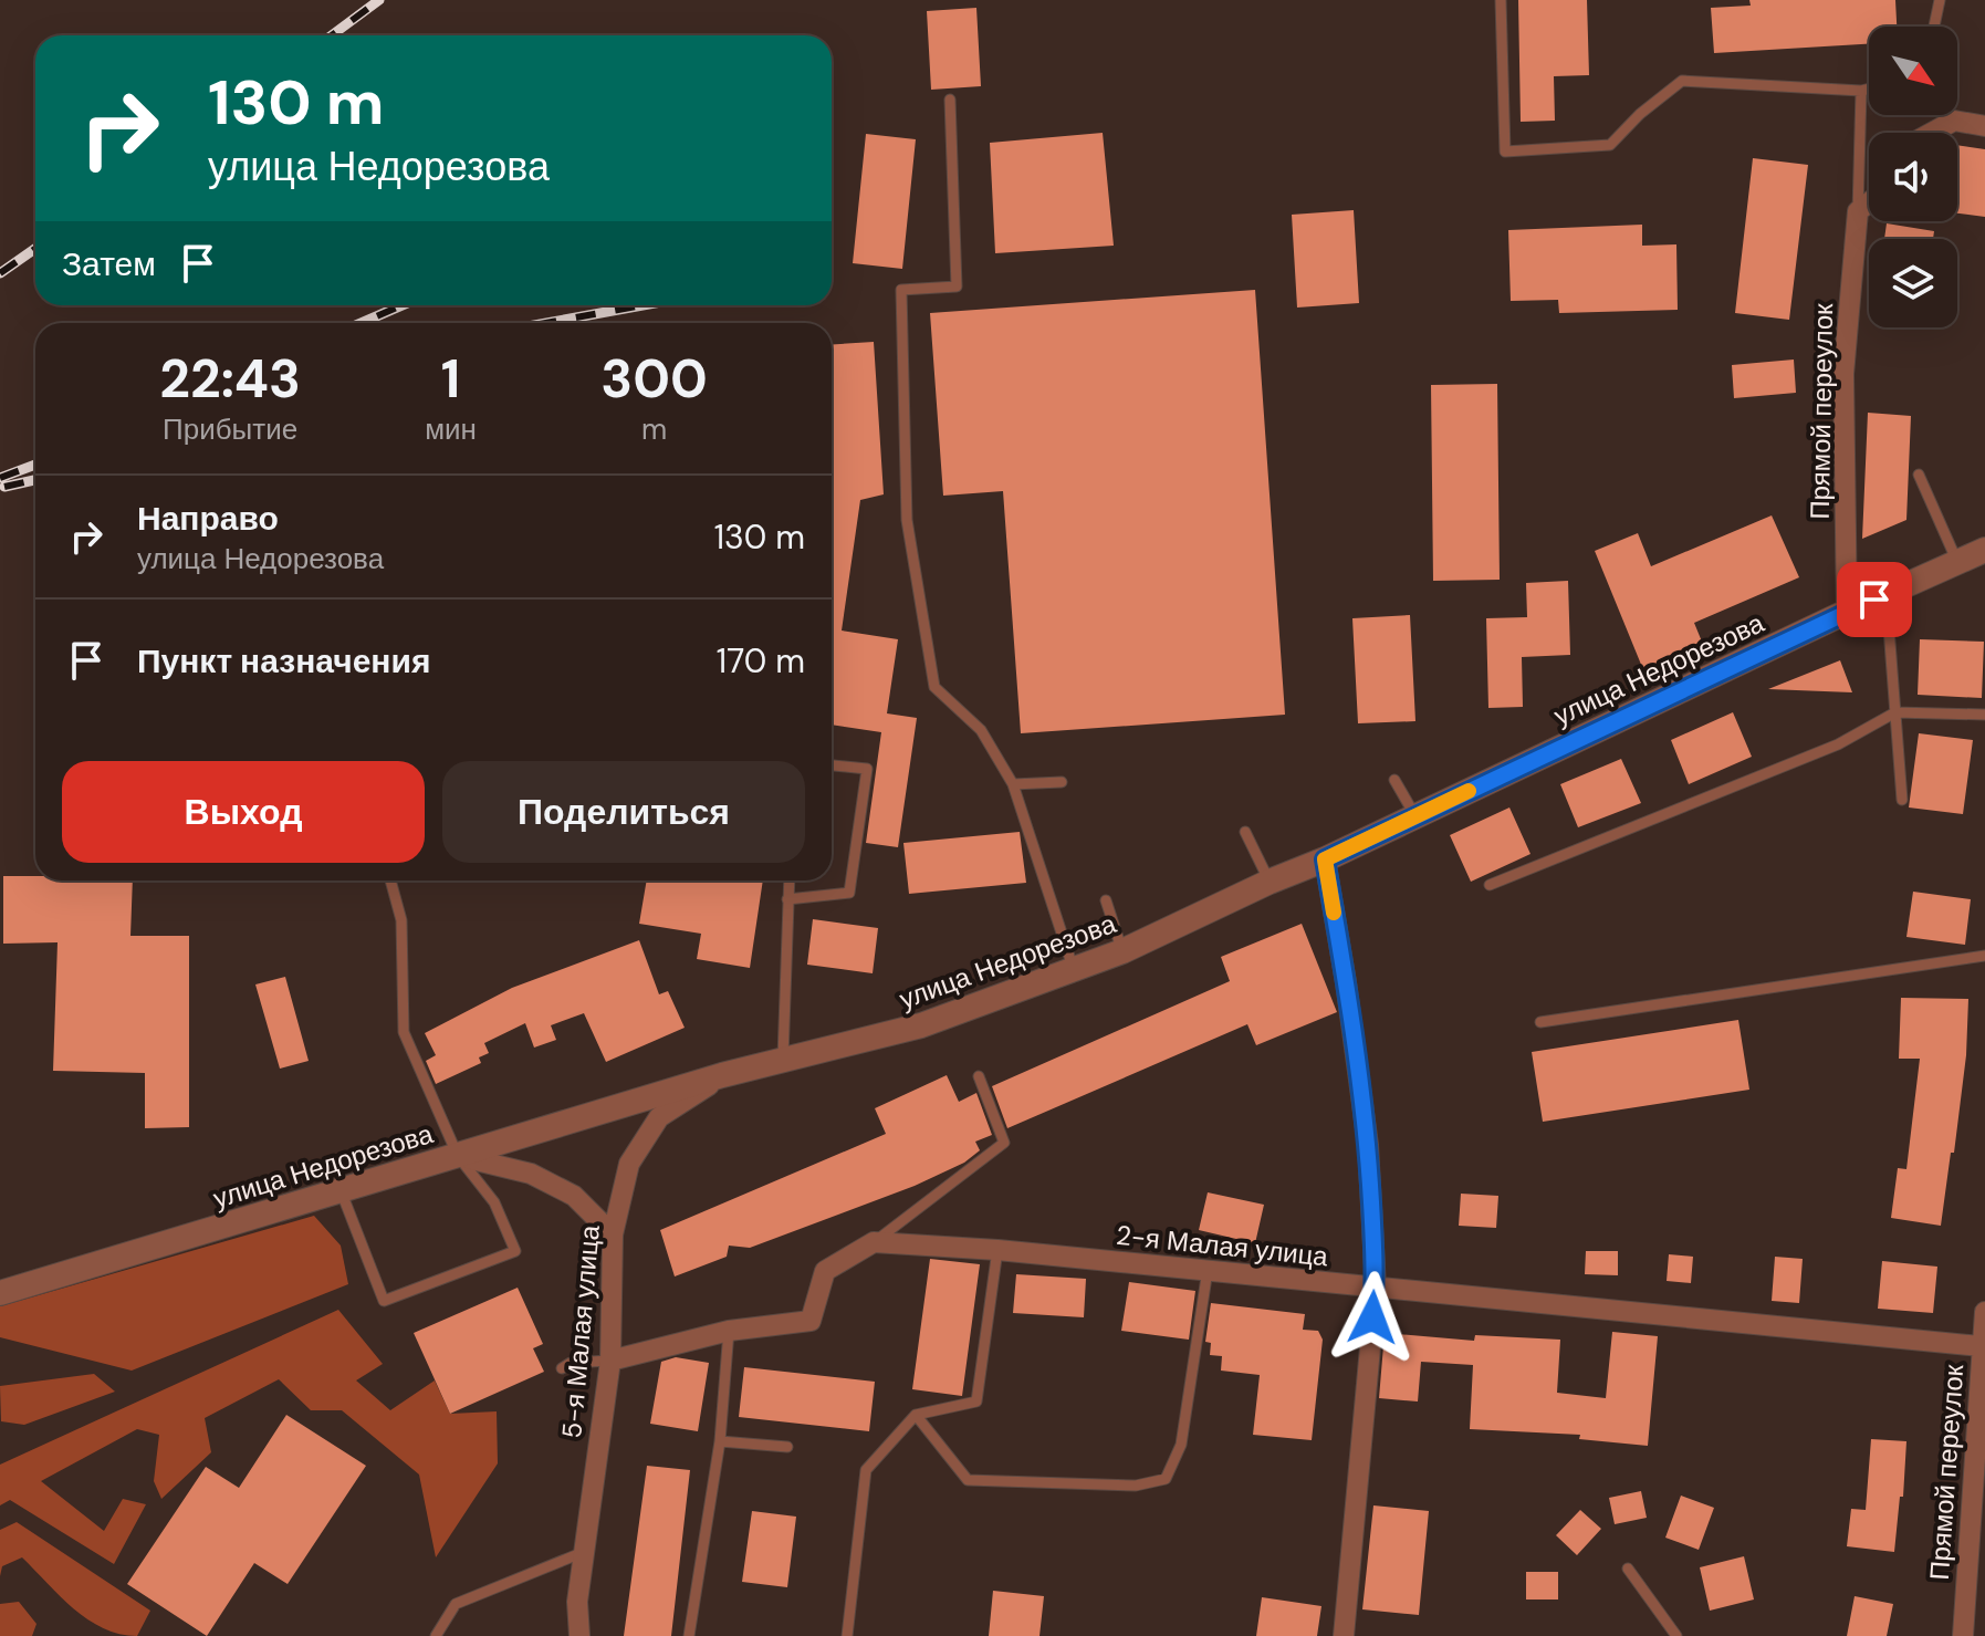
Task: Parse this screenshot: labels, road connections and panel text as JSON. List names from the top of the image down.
{
  "streets": {
    "street": [
      "Прямой переулок",
      "улица Недорезова",
      "2-я Малая улица",
      "5-я Малая улица"
    ]
  },
  "crossings": [
    ["Прямой переулок", "улица Недорезова"],
    ["Прямой переулок", "2-я Малая улица"],
    ["улица Недорезова", "5-я Малая улица"]
  ],
  "north": "bottom right",
  "page": {
    "turn": ["130 m", "улица Недорезова"],
    "then": "Затем",
    "eta": [
      "22:43",
      "Прибытие",
      "1",
      "мин",
      "300",
      "m"
    ],
    "list": [
      {
        "name": "Направо",
        "note": "улица Недорезова",
        "value": "130 m"
      },
      {
        "name": "Пункт назначения",
        "value": "170 m"
      }
    ],
    "buttons": ["Выход", "Поделиться"]
  }
}
